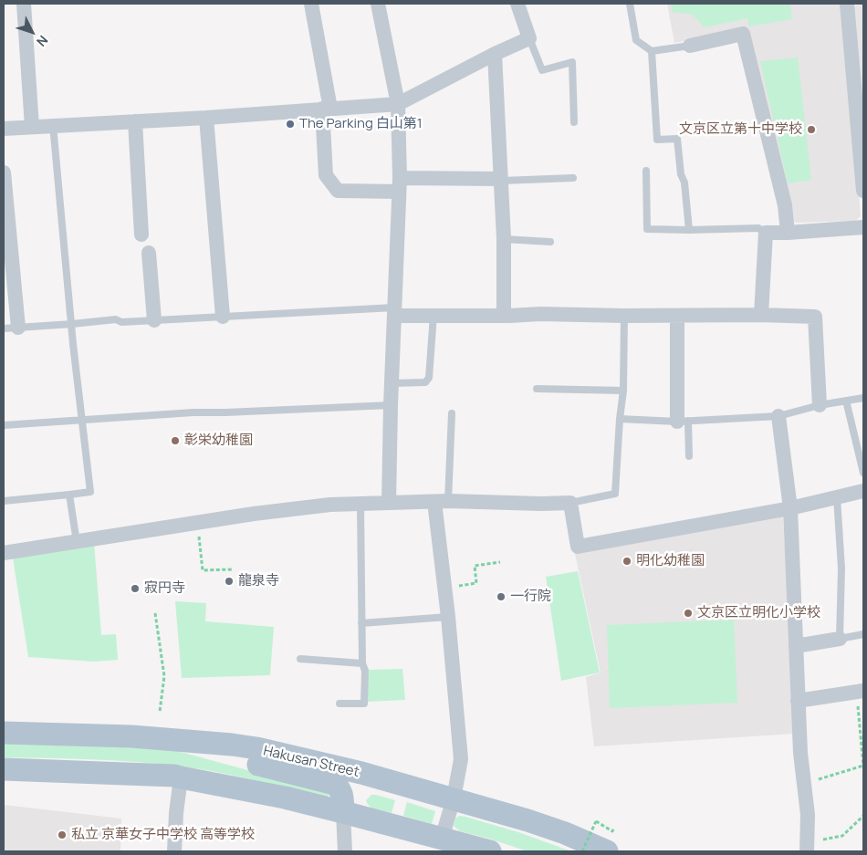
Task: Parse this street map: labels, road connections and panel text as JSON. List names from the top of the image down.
{
  "streets": {
    "main road": ["Hakusan Street"]
  },
  "places": [
    "The Parking 白山第1",
    "文京区立第十中学校",
    "彰栄幼稚園",
    "明化幼稚園",
    "龍泉寺",
    "寂円寺",
    "一行院",
    "文京区立明化小学校",
    "私立 京華女子中学校 高等学校"
  ],
  "north": "bottom right"
}
